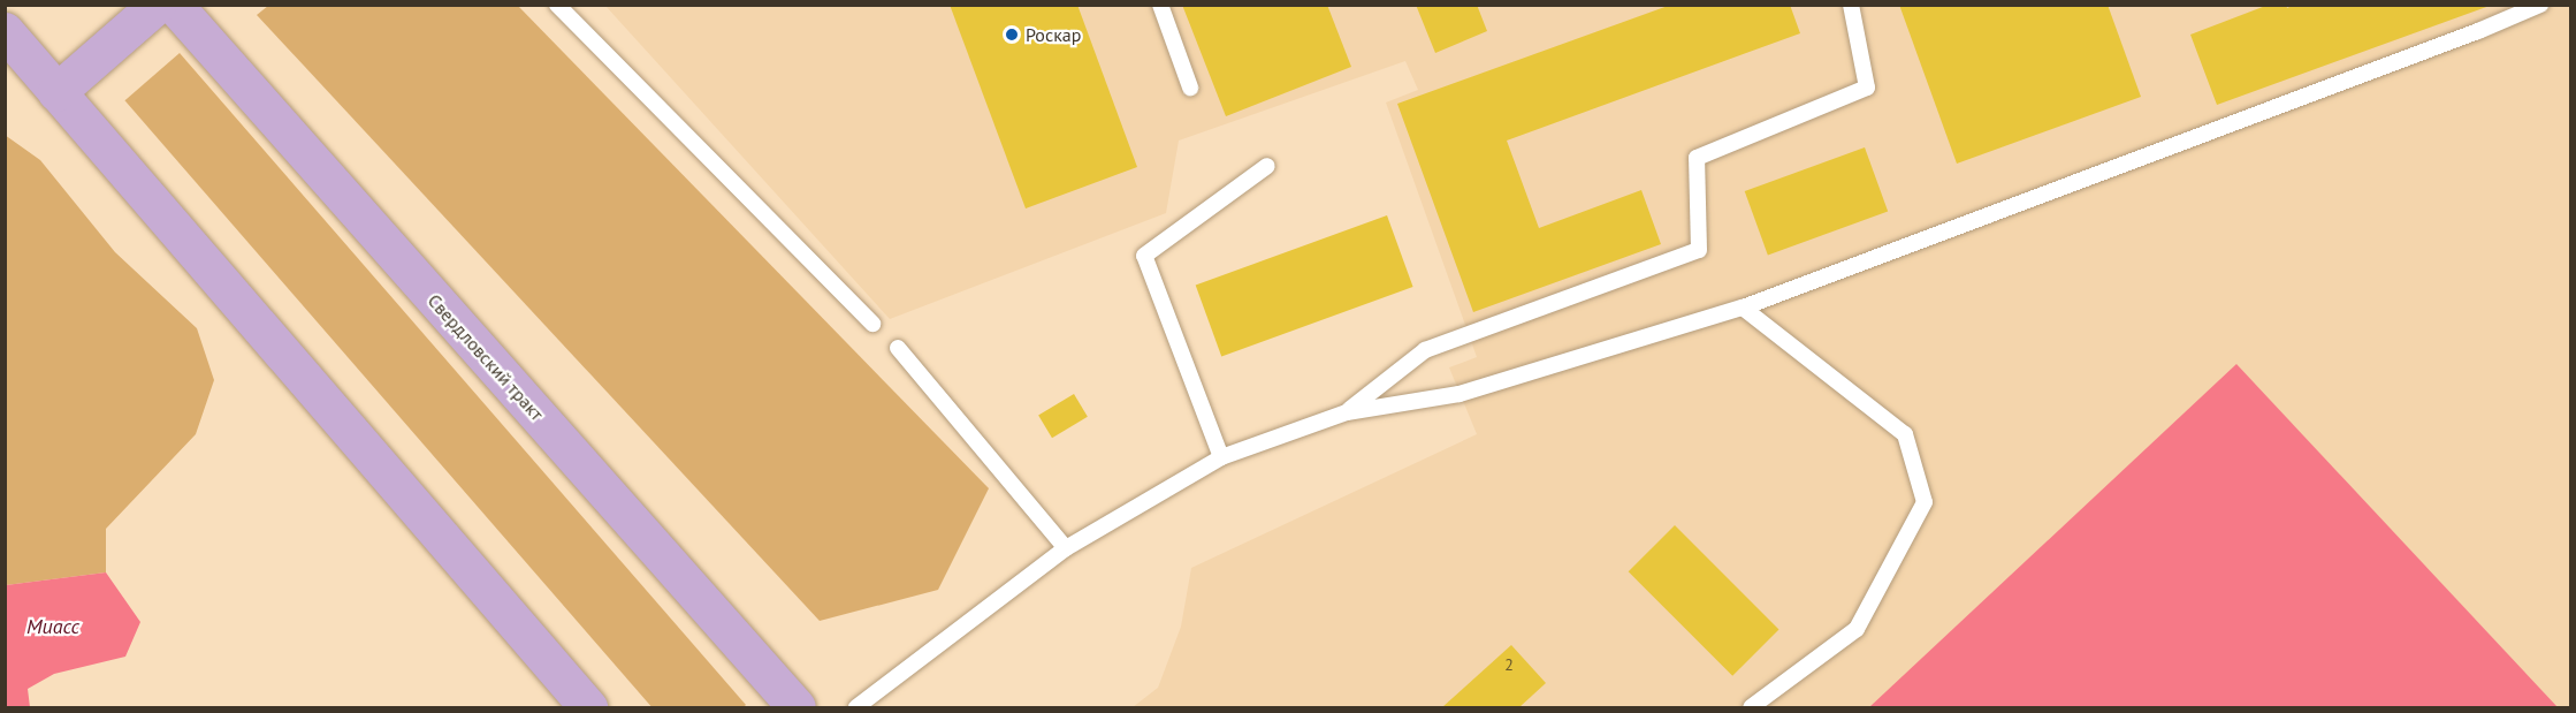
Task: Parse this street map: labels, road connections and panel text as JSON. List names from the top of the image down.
{
  "streets": {
    "main road": ["Свердловский тракт"]
  },
  "water": ["Миасс"],
  "places": ["Роскар"],
  "house_numbers": ["2"]
}
